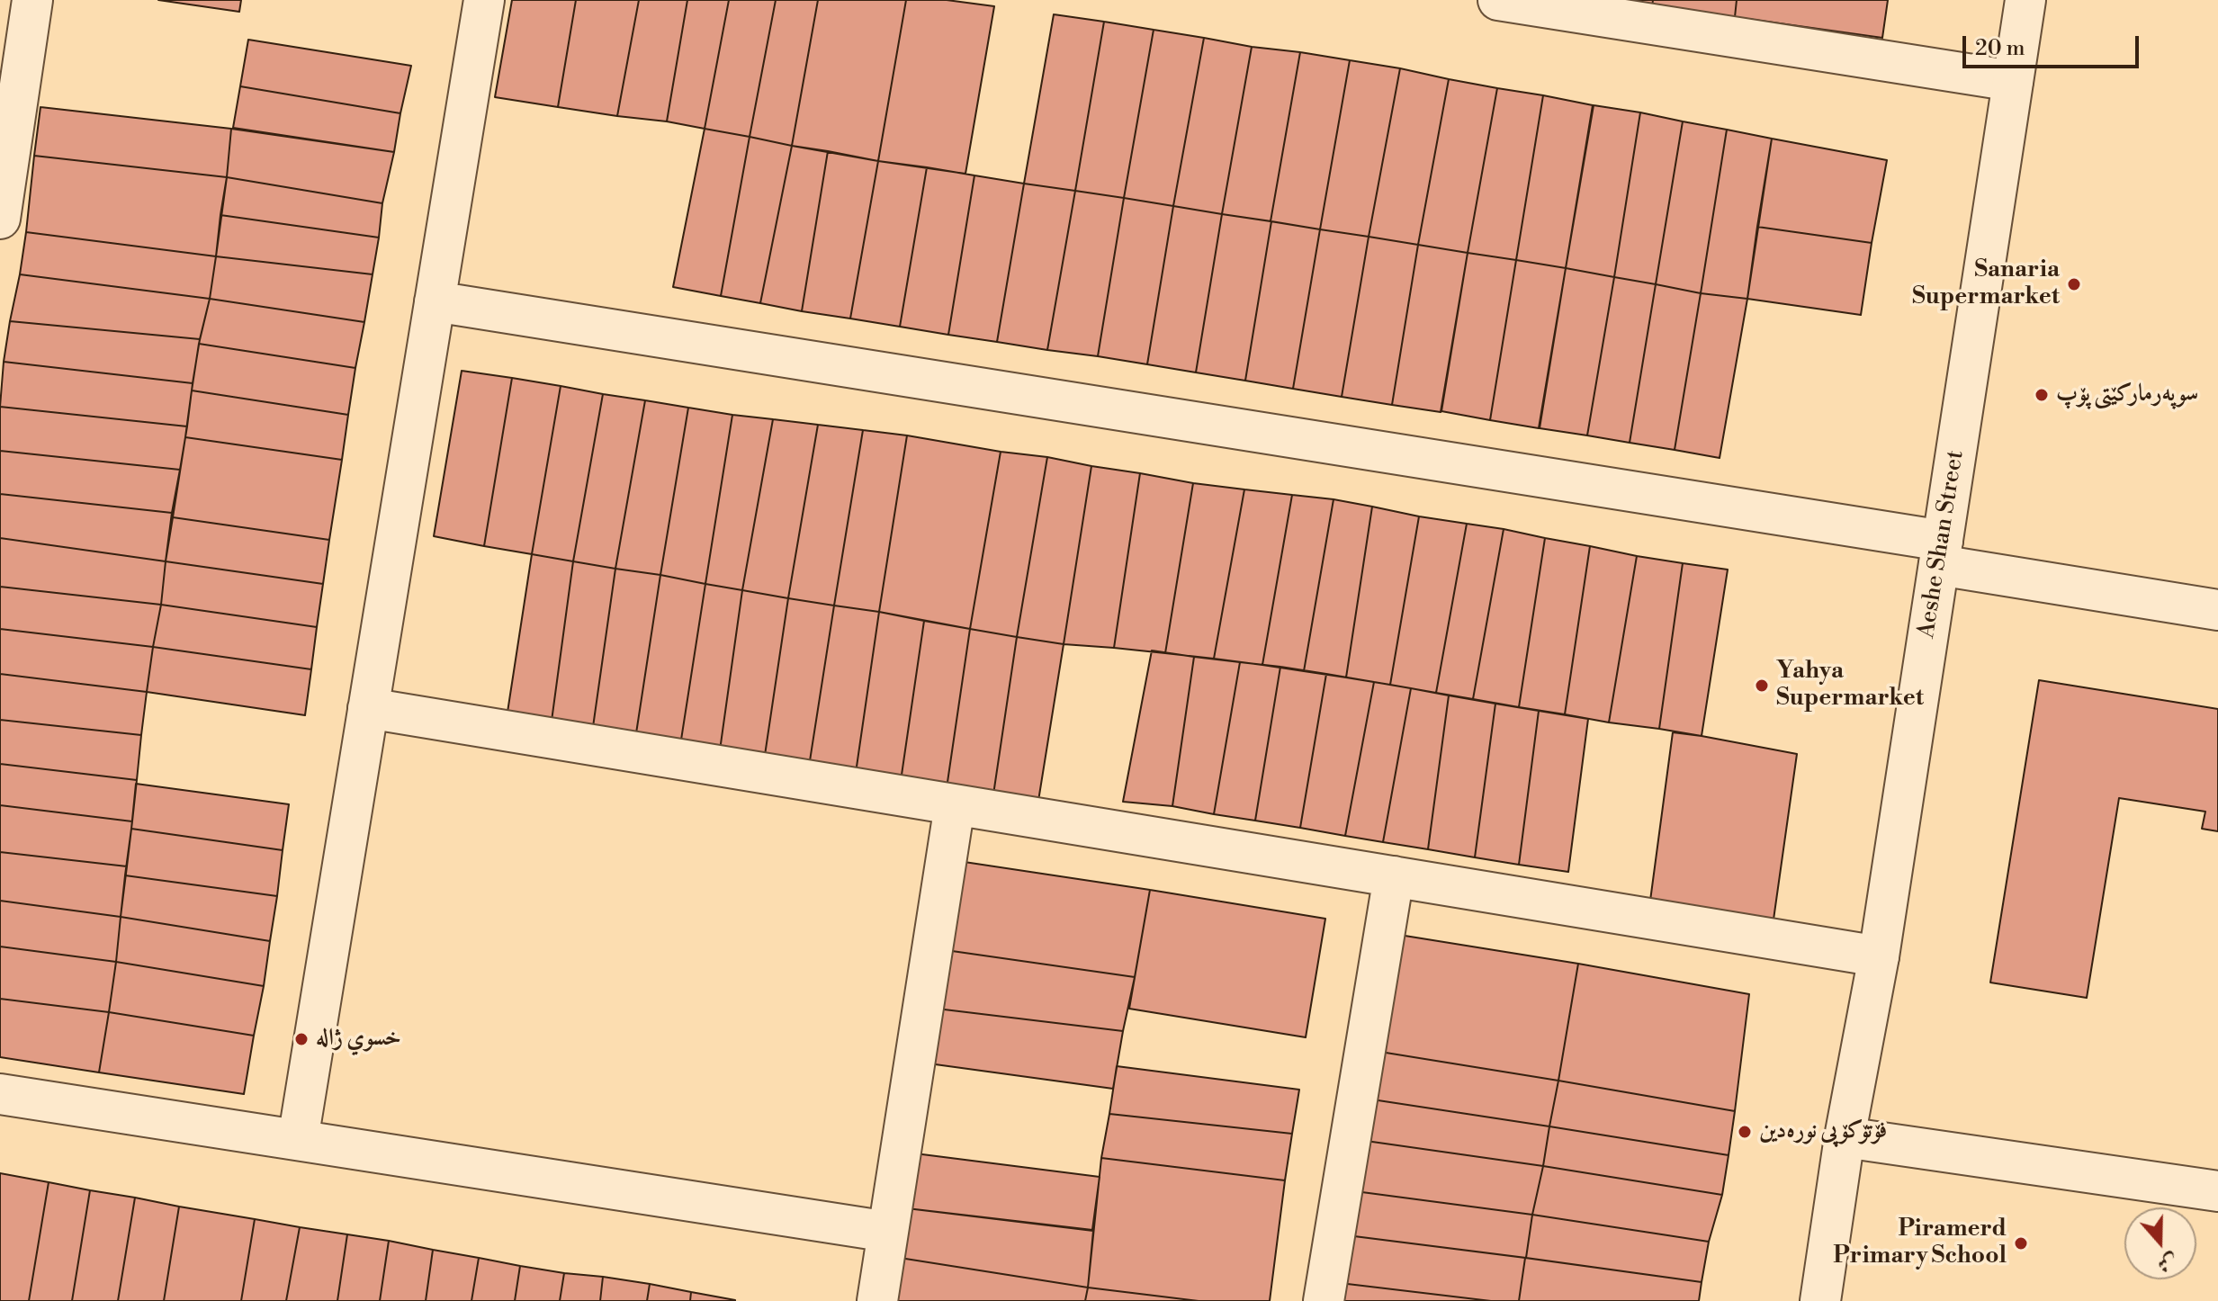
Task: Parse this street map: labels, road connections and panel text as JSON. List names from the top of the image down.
{
  "streets": {
    "street": ["Aeshe Shan Street"]
  },
  "places": [
    "Sanaria Supermarket",
    "سوپەرمارکێتی پۆپ",
    "Yahya Supermarket",
    "خسوي ژاله",
    "فۆتۆکۆپی نورەدین",
    "Piramerd Primary School"
  ],
  "scale_bar": "20 m",
  "north": "bottom"
}
